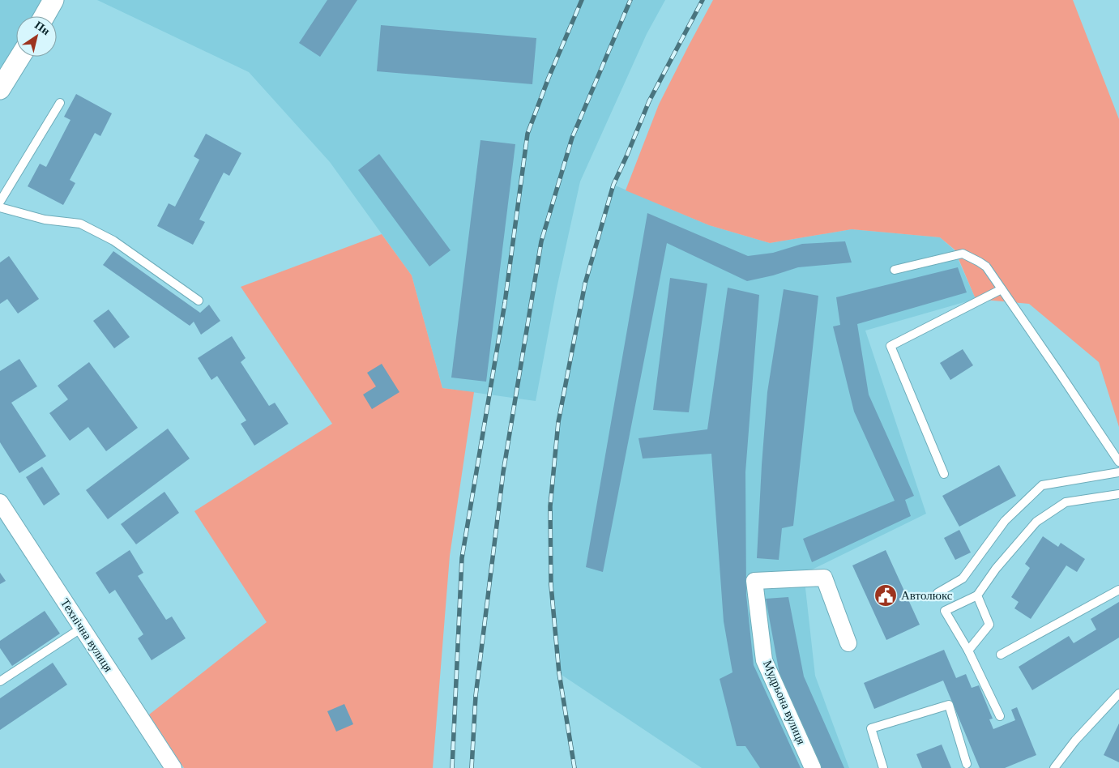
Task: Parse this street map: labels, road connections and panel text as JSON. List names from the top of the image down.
{
  "streets": {
    "street": ["Технічна вулиця", "Мудрьона вулиця"]
  },
  "places": {
    "public building": ["Автолюкс"]
  },
  "north": "top right"
}
